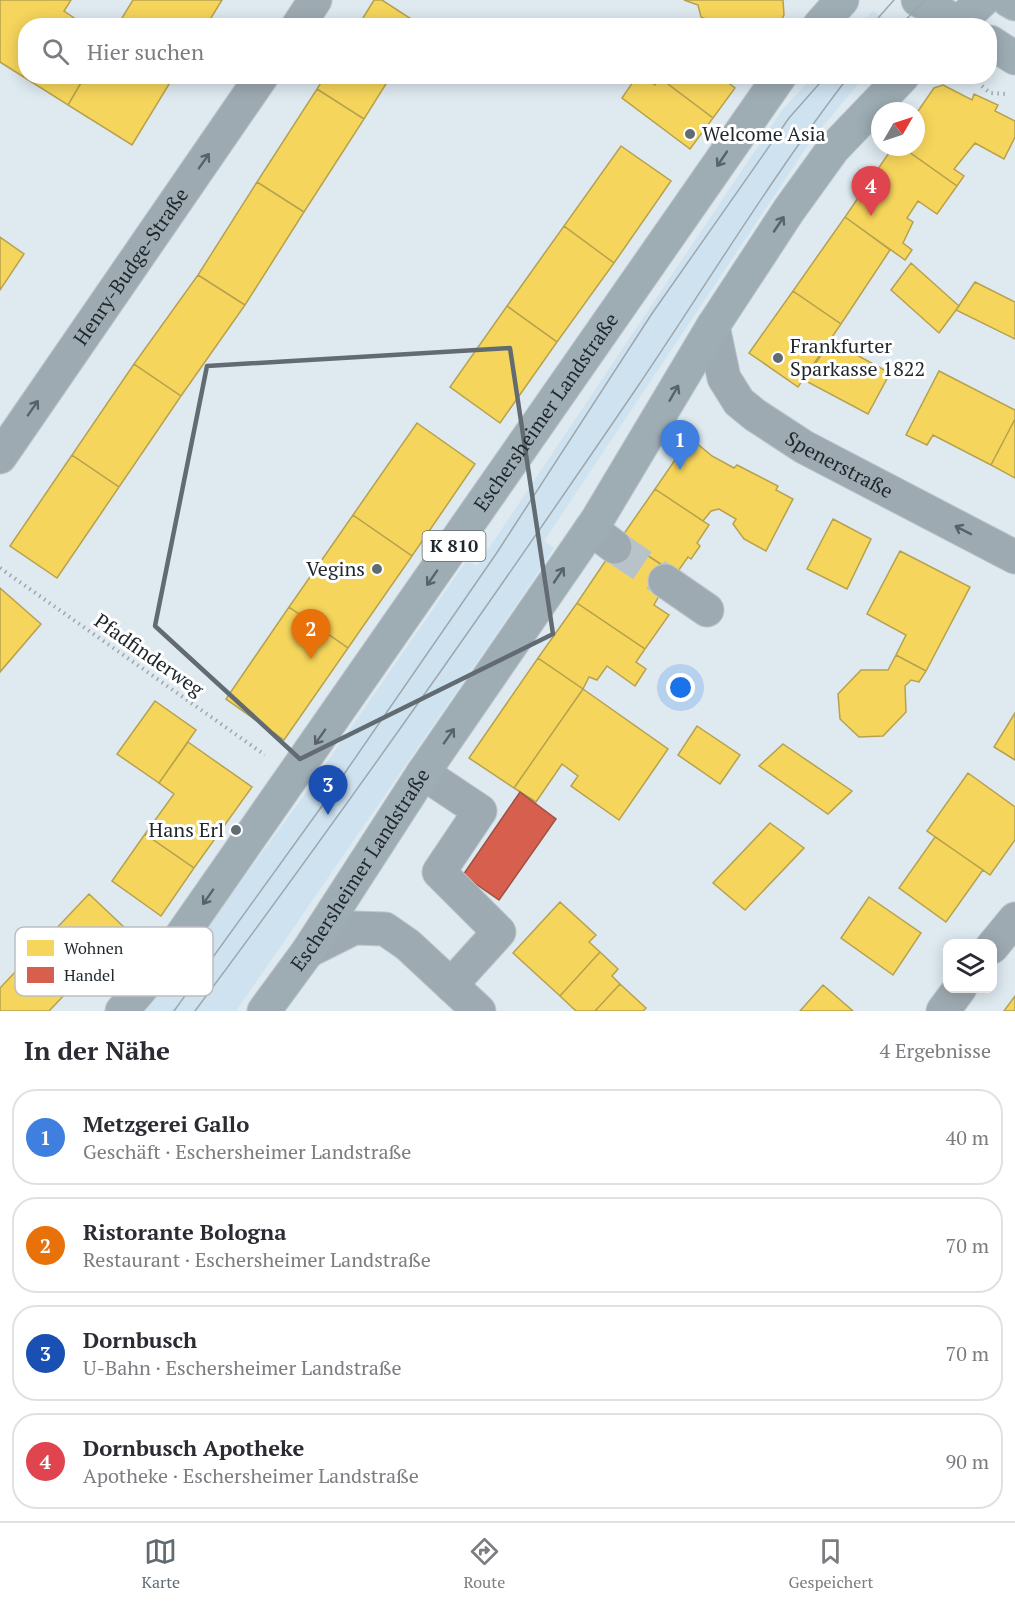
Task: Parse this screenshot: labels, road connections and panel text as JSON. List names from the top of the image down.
{
  "streets": {
    "main road": ["Eschersheimer Landstraße", "K 810"],
    "street": ["Henry-Budge-Straße", "Spenerstraße"],
    "path": ["Pfadfinderweg"]
  },
  "crossings": [
    ["Eschersheimer Landstraße", "Spenerstraße"]
  ],
  "one_way": ["Henry-Budge-Straße", "Spenerstraße"],
  "places": [
    "Welcome Asia",
    "Frankfurter Sparkasse 1822",
    "Vegins",
    "Hans Erl"
  ],
  "legend": ["Wohnen", "Handel"],
  "north": "top right",
  "page": {
    "search": "Hier suchen",
    "pins": [
      "4",
      "1",
      "2",
      "3"
    ],
    "heading": ["In der Nähe", "4 Ergebnisse"],
    "list": [
      {
        "mark": "1",
        "name": "Metzgerei Gallo",
        "note": "Geschäft · Eschersheimer Landstraße",
        "value": "40 m"
      },
      {
        "mark": "2",
        "name": "Ristorante Bologna",
        "note": "Restaurant · Eschersheimer Landstraße",
        "value": "70 m"
      },
      {
        "mark": "3",
        "name": "Dornbusch",
        "note": "U-Bahn · Eschersheimer Landstraße",
        "value": "70 m"
      },
      {
        "mark": "4",
        "name": "Dornbusch Apotheke",
        "note": "Apotheke · Eschersheimer Landstraße",
        "value": "90 m"
      }
    ],
    "nav": ["Karte", "Route", "Gespeichert"]
  }
}
